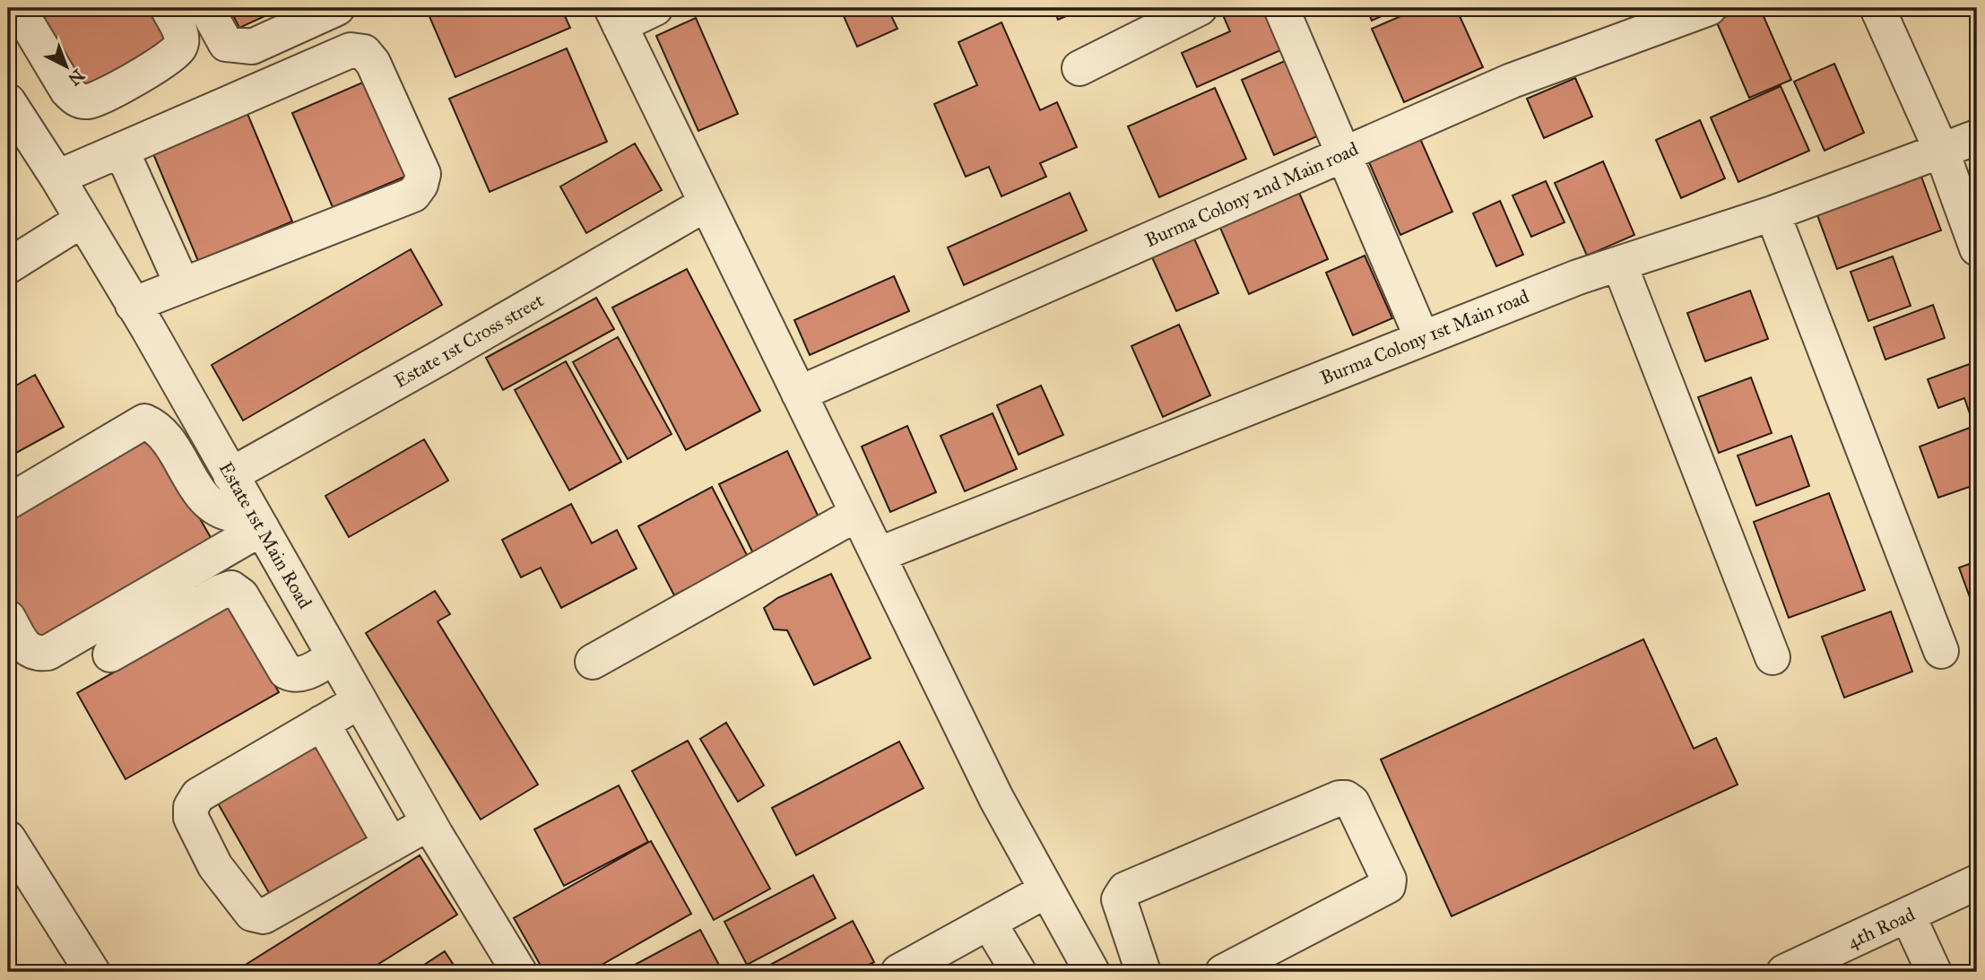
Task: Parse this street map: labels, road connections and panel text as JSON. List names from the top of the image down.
{
  "streets": {
    "street": [
      "Burma Colony 2nd Main road",
      "Burma Colony 1st Main road",
      "Estate 1st Cross street",
      "Estate 1st Main Road",
      "4th Road"
    ]
  },
  "crossings": [
    ["Estate 1st Cross street", "Estate 1st Main Road"]
  ],
  "north": "bottom right"
}
